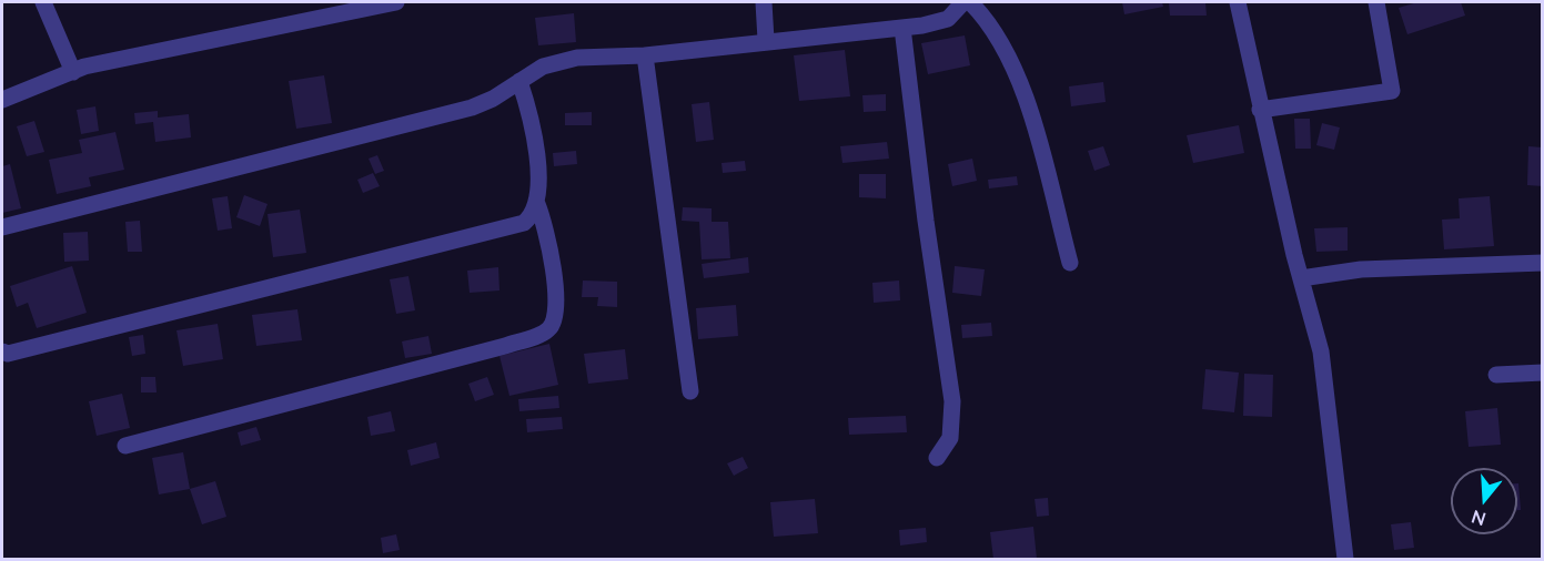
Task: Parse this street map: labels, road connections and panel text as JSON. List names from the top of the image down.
{
  "north": "bottom"
}
